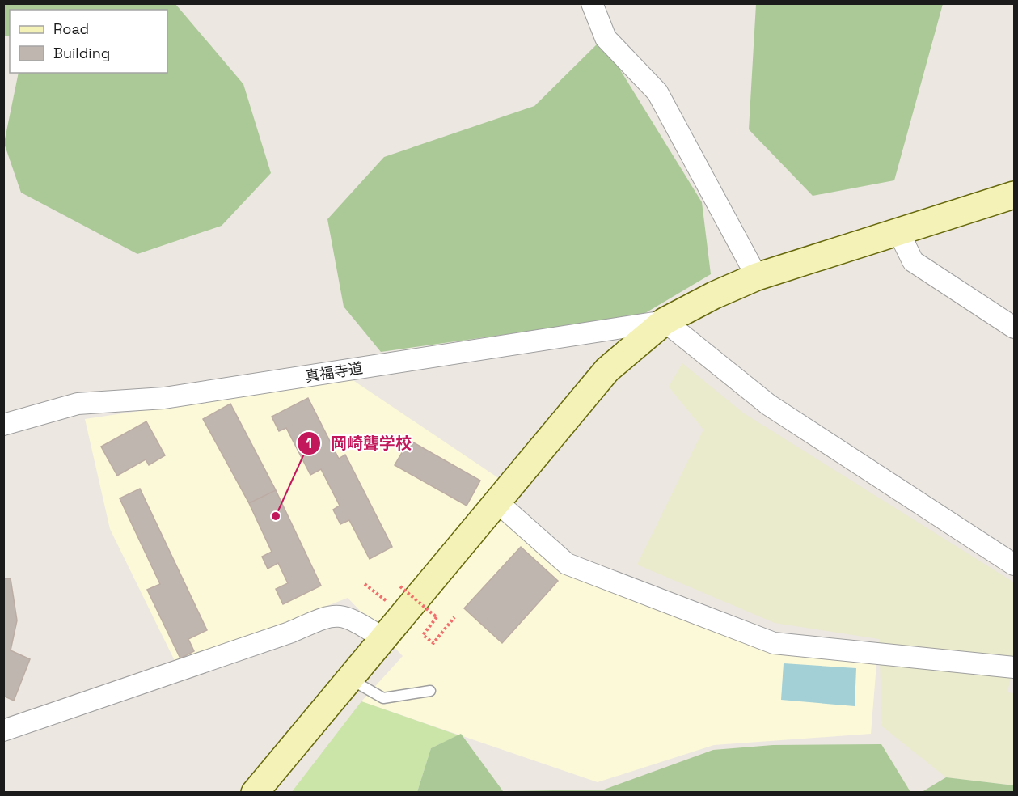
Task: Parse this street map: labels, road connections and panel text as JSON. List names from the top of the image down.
{
  "streets": {
    "street": ["真福寺道"]
  },
  "places": ["岡崎聾学校"],
  "legend": ["Road", "Building"]
}
